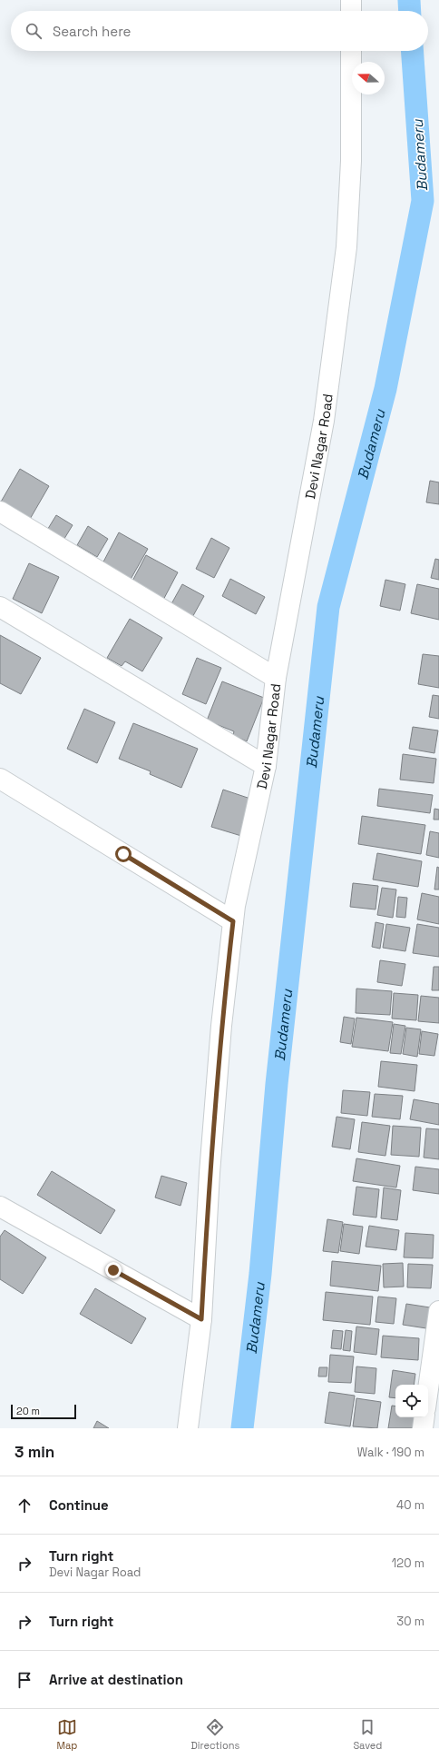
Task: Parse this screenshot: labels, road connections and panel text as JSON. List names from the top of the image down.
{
  "streets": {
    "street": ["Devi Nagar Road"]
  },
  "water": ["Budameru"],
  "scale_bar": "20 m",
  "north": "left",
  "page": {
    "search": "Search here",
    "scale": "20 m",
    "heading": ["3 min", "Walk · 190 m"],
    "list": [
      ["Continue", "40 m"],
      ["Turn right", "Devi Nagar Road", "120 m"],
      ["Turn right", "30 m"],
      "Arrive at destination"
    ],
    "nav": ["Map", "Directions", "Saved"]
  }
}
